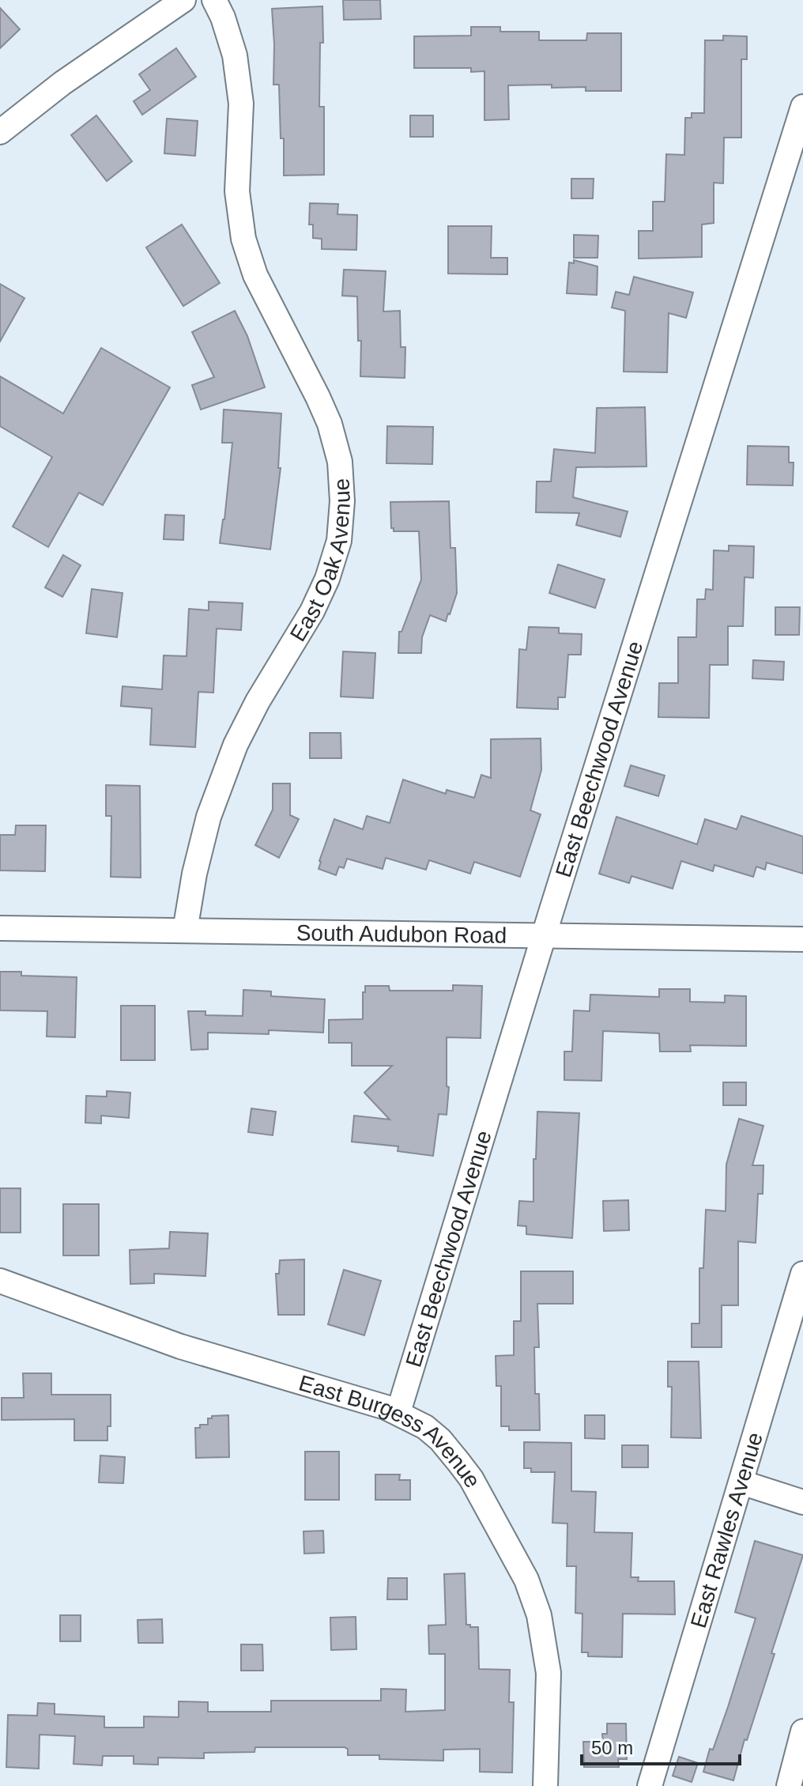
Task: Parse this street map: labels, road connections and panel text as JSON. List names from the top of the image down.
{
  "streets": {
    "street": [
      "East Oak Avenue",
      "East Beechwood Avenue",
      "South Audubon Road",
      "East Burgess Avenue",
      "East Rawles Avenue"
    ]
  },
  "crossings": [
    ["East Oak Avenue", "South Audubon Road"],
    ["East Beechwood Avenue", "South Audubon Road"],
    ["East Beechwood Avenue", "East Burgess Avenue"]
  ],
  "scale_bar": "50 m"
}
